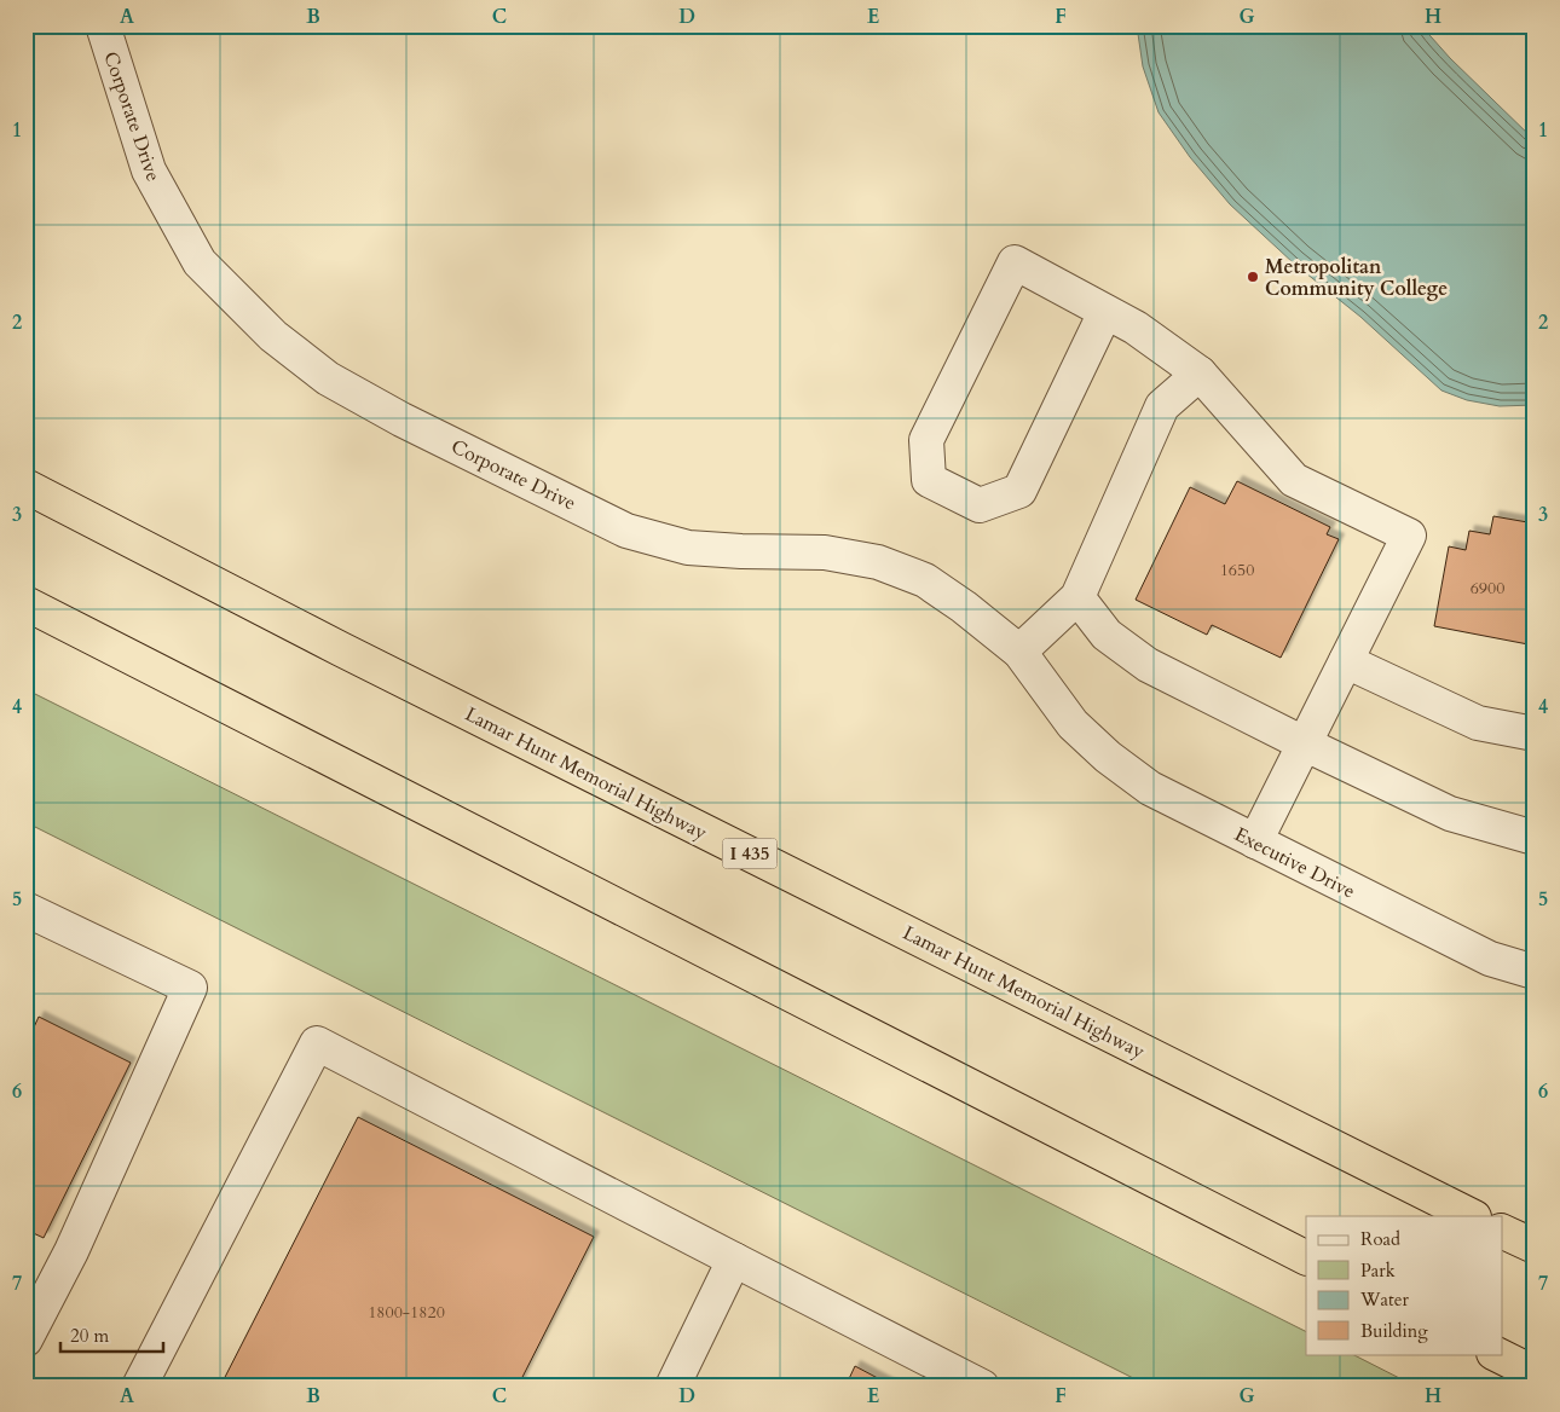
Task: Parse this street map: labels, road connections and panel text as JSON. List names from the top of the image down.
{
  "streets": {
    "highway": ["Lamar Hunt Memorial Highway", "I 435"],
    "street": ["Corporate Drive", "Executive Drive"]
  },
  "crossings": [
    ["Corporate Drive", "Executive Drive"]
  ],
  "places": ["Metropolitan Community College"],
  "house_numbers": ["1650", "6900", "1800-1820"],
  "legend": [
    "Road",
    "Park",
    "Water",
    "Building"
  ],
  "scale_bar": "20 m",
  "grid": {
    "columns": [
      "A",
      "B",
      "C",
      "D",
      "E",
      "F",
      "G",
      "H"
    ],
    "rows": [
      "1",
      "2",
      "3",
      "4",
      "5",
      "6",
      "7"
    ]
  }
}
